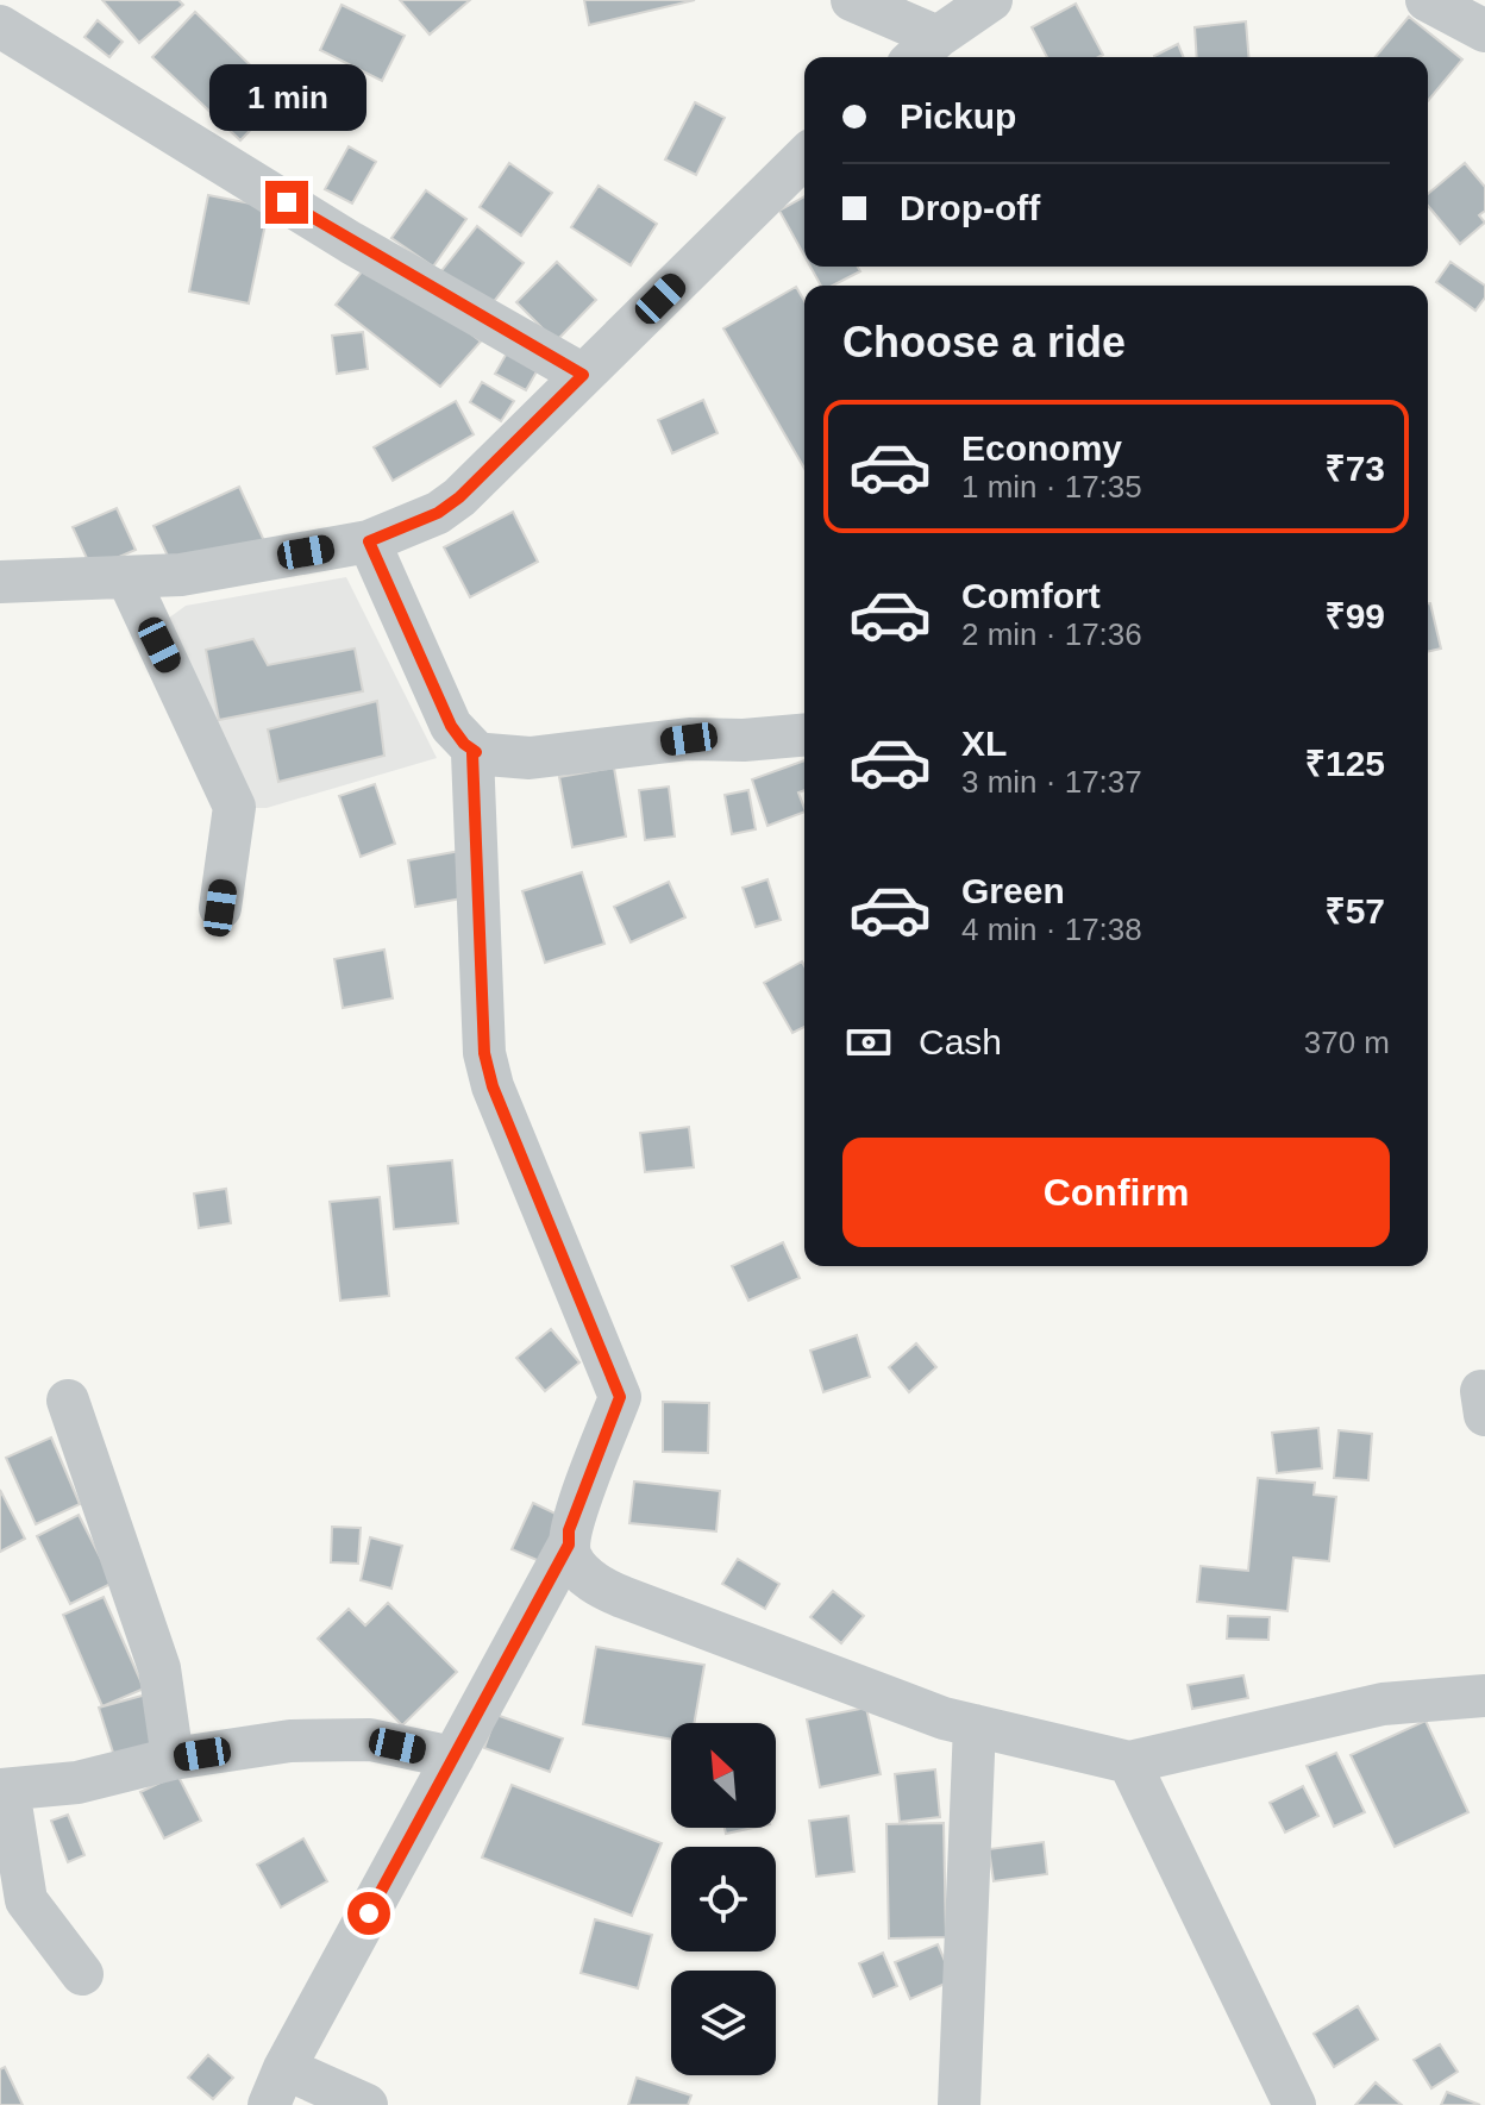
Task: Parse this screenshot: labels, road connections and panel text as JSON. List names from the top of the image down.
{
  "north": "top left",
  "page": {
    "banner": ["Pickup", "Drop-off"],
    "bubble": "1 min",
    "heading": "Choose a ride",
    "list": [
      {
        "name": "Economy",
        "note": "1 min · 17:35",
        "value": "₹73"
      },
      {
        "name": "Comfort",
        "note": "2 min · 17:36",
        "value": "₹99"
      },
      {
        "name": "XL",
        "note": "3 min · 17:37",
        "value": "₹125"
      },
      {
        "name": "Green",
        "note": "4 min · 17:38",
        "value": "₹57"
      }
    ],
    "pay": ["Cash", "370 m"],
    "buttons": "Confirm"
  }
}
